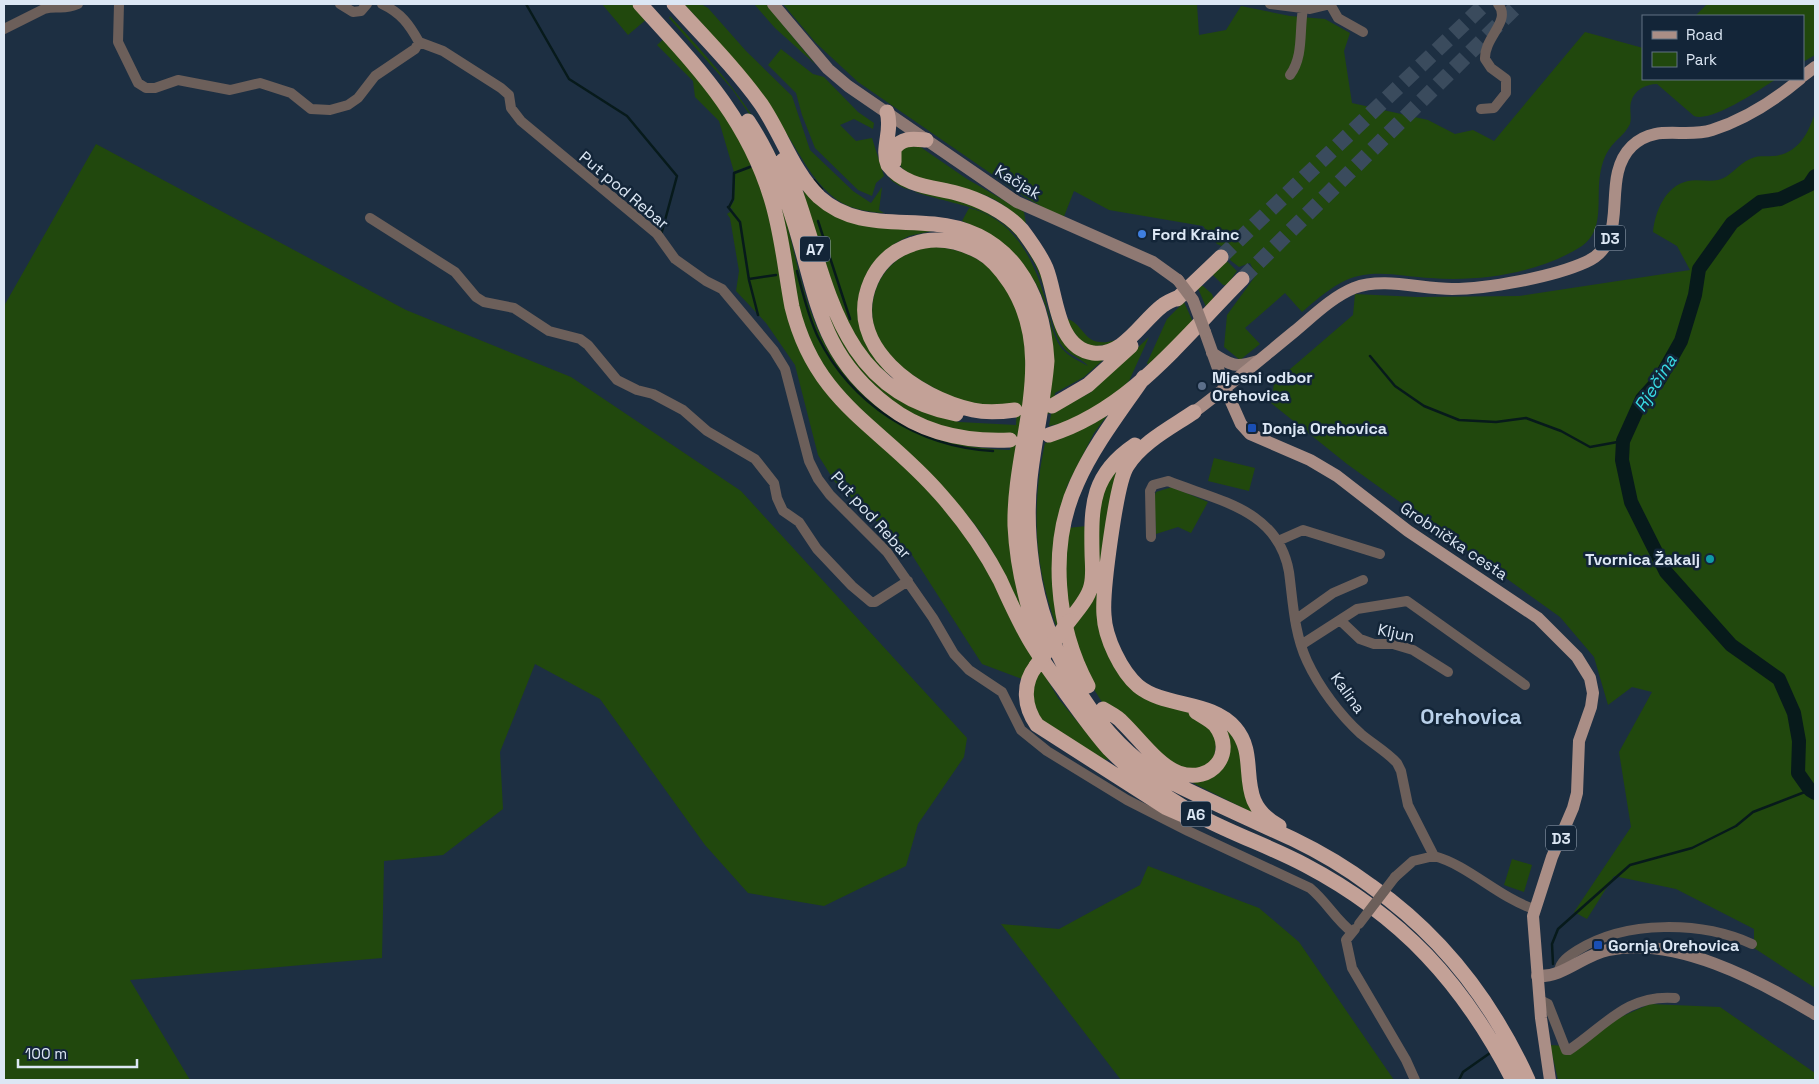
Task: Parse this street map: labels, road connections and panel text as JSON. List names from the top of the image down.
{
  "streets": {
    "highway": ["A7", "A6"],
    "main road": ["Kačjak", "D3", "Grobnička cesta"],
    "street": ["Put pod Rebar", "Kljun", "Kalina"]
  },
  "crossings": [
    ["Kačjak", "D3"],
    ["Kačjak", "Grobnička cesta"],
    ["D3", "Grobnička cesta"],
    ["A7", "A6"]
  ],
  "districts": ["Orehovica"],
  "water": ["Rječina"],
  "places": {
    "other": ["Ford Krainc", "Mjesni odbor Orehovica", "Tvornica Žakalj"],
    "transit": ["Donja Orehovica", "Gornja Orehovica"]
  },
  "legend": ["Road", "Park"],
  "scale_bar": "100 m"
}
